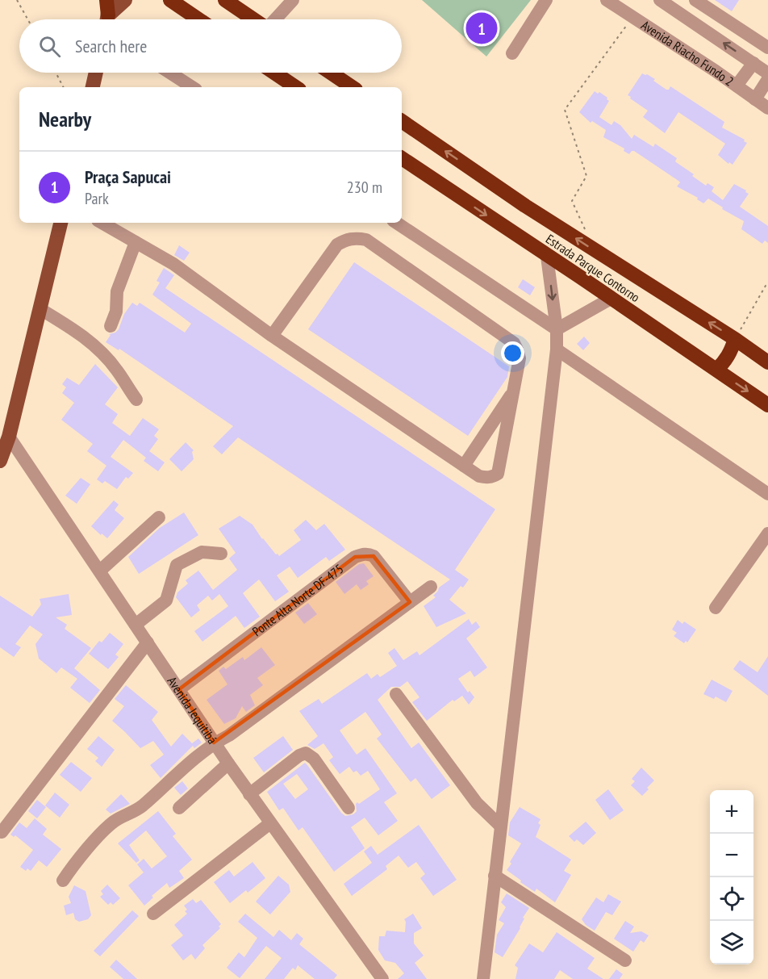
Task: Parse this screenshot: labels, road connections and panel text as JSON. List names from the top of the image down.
{
  "streets": {
    "highway": ["Estrada Parque Contorno"],
    "street": ["Avenida Riacho Fundo 2", "Ponte Alta Norte DF-475", "Avenida Jequitibá"]
  },
  "crossings": [
    ["Ponte Alta Norte DF-475", "Avenida Jequitibá"]
  ],
  "page": {
    "pins": "1",
    "search": "Search here",
    "heading": "Nearby",
    "list": [
      {
        "mark": "1",
        "name": "Praça Sapucai",
        "note": "Park",
        "value": "230 m"
      }
    ],
    "map_buttons": ["+", "−"]
  }
}
